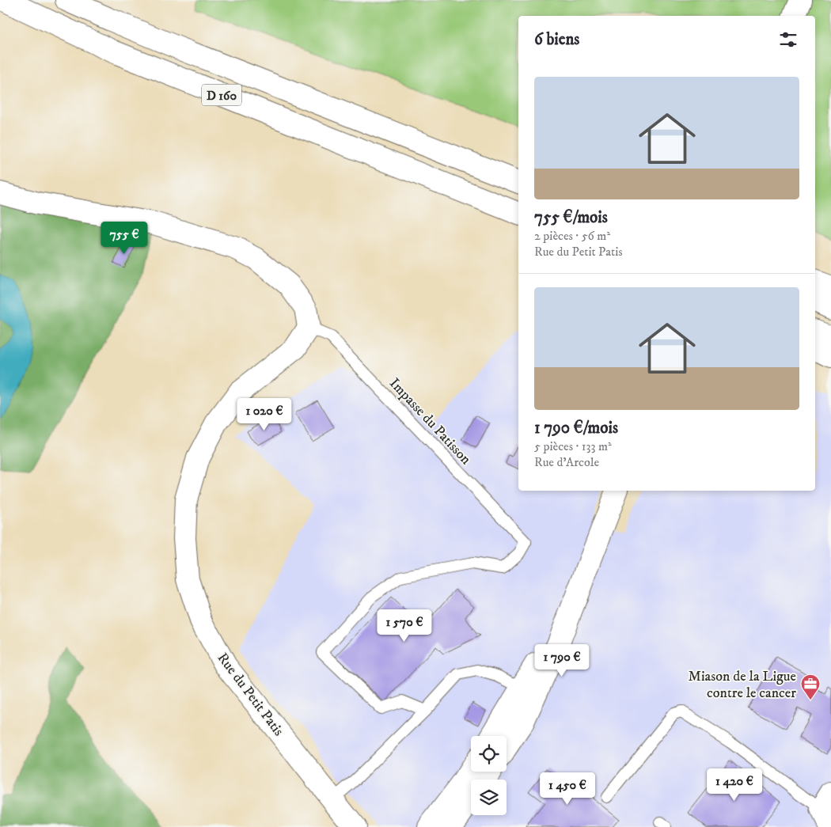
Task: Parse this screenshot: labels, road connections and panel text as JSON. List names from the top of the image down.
{
  "streets": {
    "main road": ["D 160", "Rue du Petit Patis"],
    "lane": ["Impasse du Patisson"]
  },
  "crossings": [
    ["Impasse du Patisson", "Rue du Petit Patis"]
  ],
  "places": {
    "office": ["Miason de la Ligue contre le cancer"]
  },
  "page": {
    "heading": "6 biens",
    "list": [
      {
        "name": "755 €/mois",
        "note": "2 pièces · 56 m² · Rue du Petit Patis"
      },
      {
        "name": "1 790 €/mois",
        "note": "5 pièces · 133 m² · Rue d'Arcole"
      }
    ],
    "price": [
      "755 €",
      "1 020 €",
      "1 570 €",
      "1 790 €",
      "1 420 €",
      "1 450 €"
    ]
  }
}
